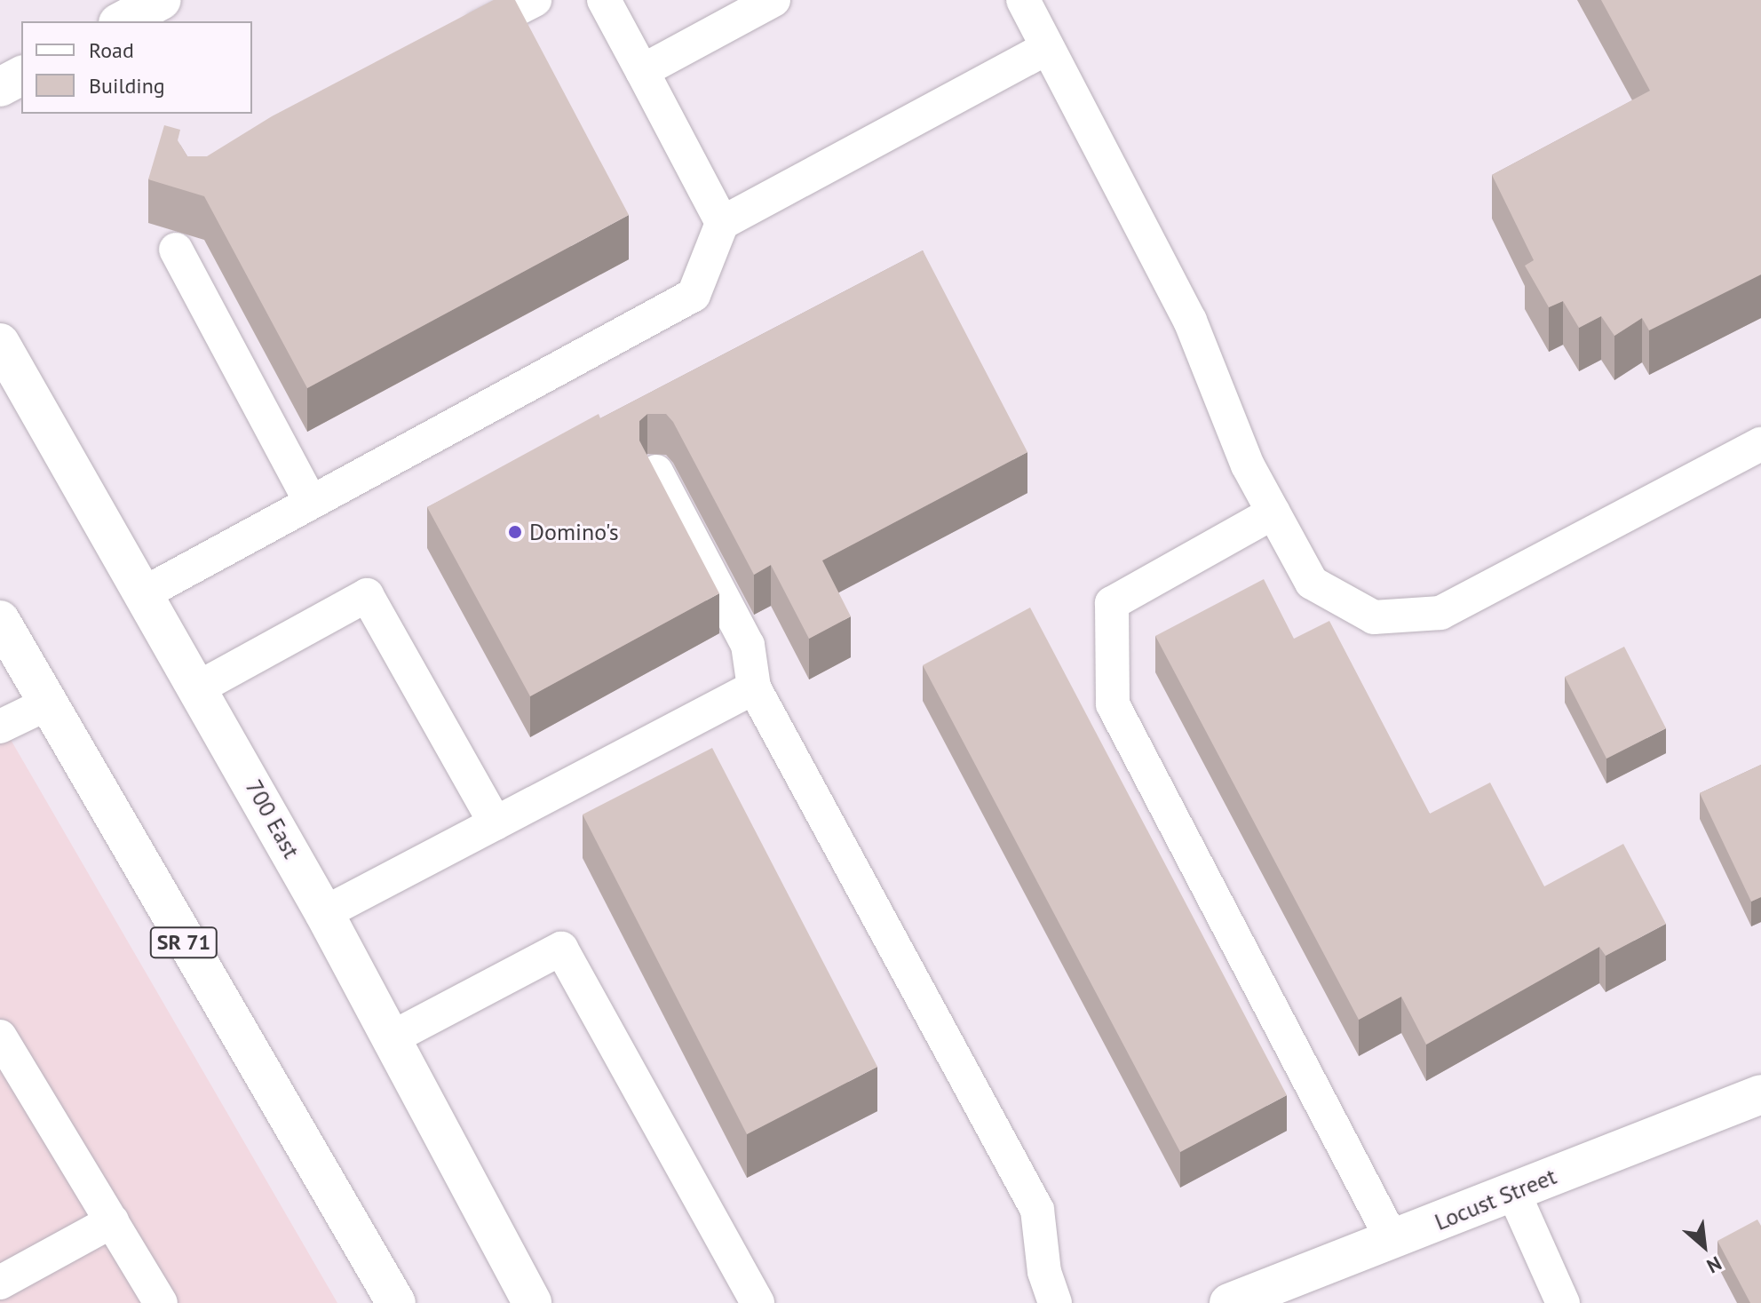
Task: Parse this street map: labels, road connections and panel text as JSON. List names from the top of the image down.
{
  "streets": {
    "main road": ["700 East", "SR 71", "Locust Street"]
  },
  "places": ["Domino's"],
  "legend": ["Road", "Building"],
  "north": "bottom right"
}
